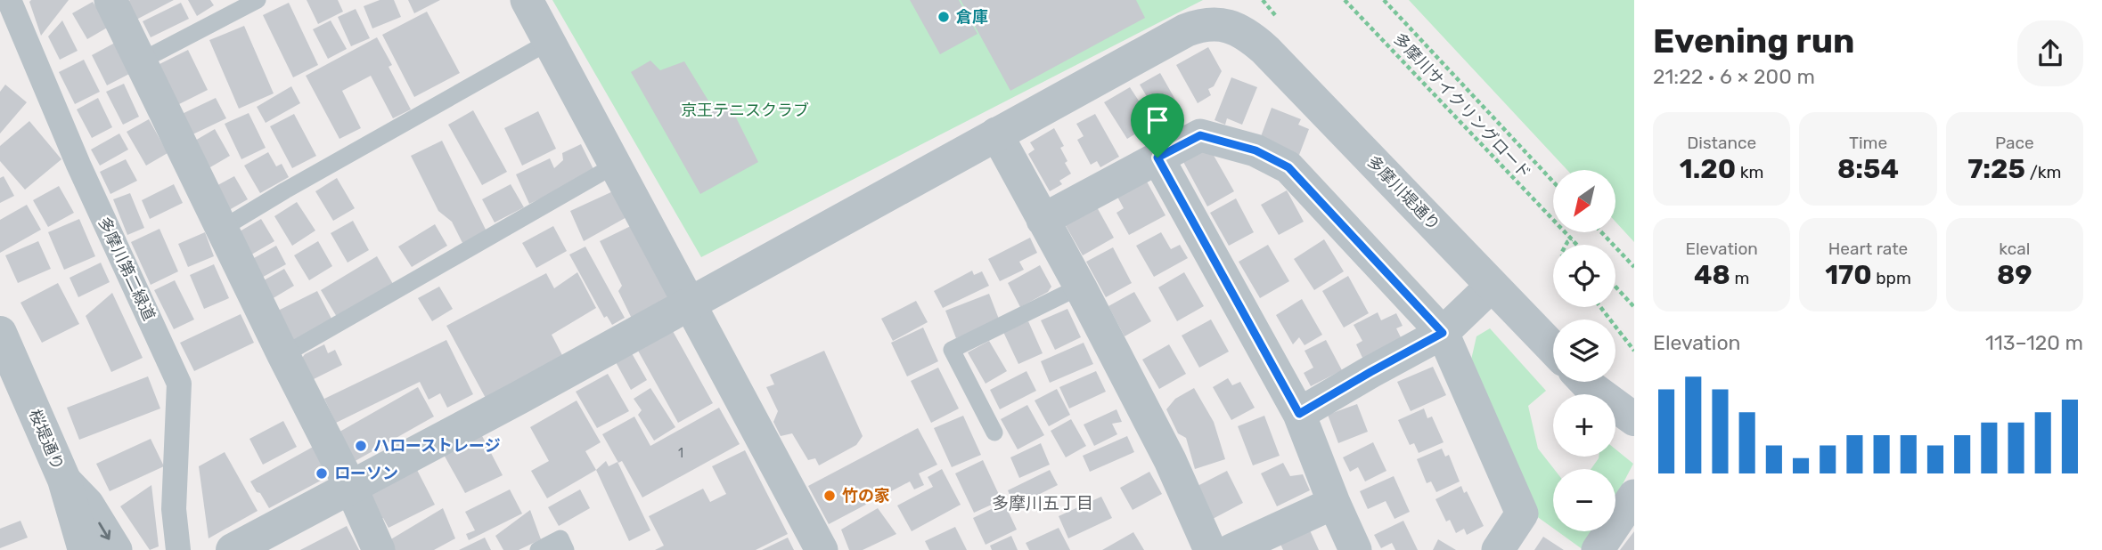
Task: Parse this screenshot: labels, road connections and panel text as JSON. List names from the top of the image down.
{
  "streets": {
    "street": ["多摩川堤通り", "多摩川第二緑道", "桜堤通り"],
    "path": ["多摩川サイクリングロード"]
  },
  "districts": ["多摩川五丁目"],
  "parks": ["京王テニスクラブ"],
  "places": [
    "倉庫",
    "ハローストレージ",
    "ローソン",
    "竹の家"
  ],
  "house_numbers": ["1"],
  "north": "bottom left",
  "page": {
    "heading": ["Evening run", "21:22 · 6 × 200 m"],
    "stats": [
      ["Distance", "1.20 km"],
      ["Time", "8:54"],
      ["Pace", "7:25 /km"],
      ["Elevation", "48 m"],
      ["Heart rate", "170 bpm"],
      ["kcal", "89"]
    ],
    "map_buttons": ["+", "−"],
    "chart": ["Elevation", "113–120 m"]
  }
}
